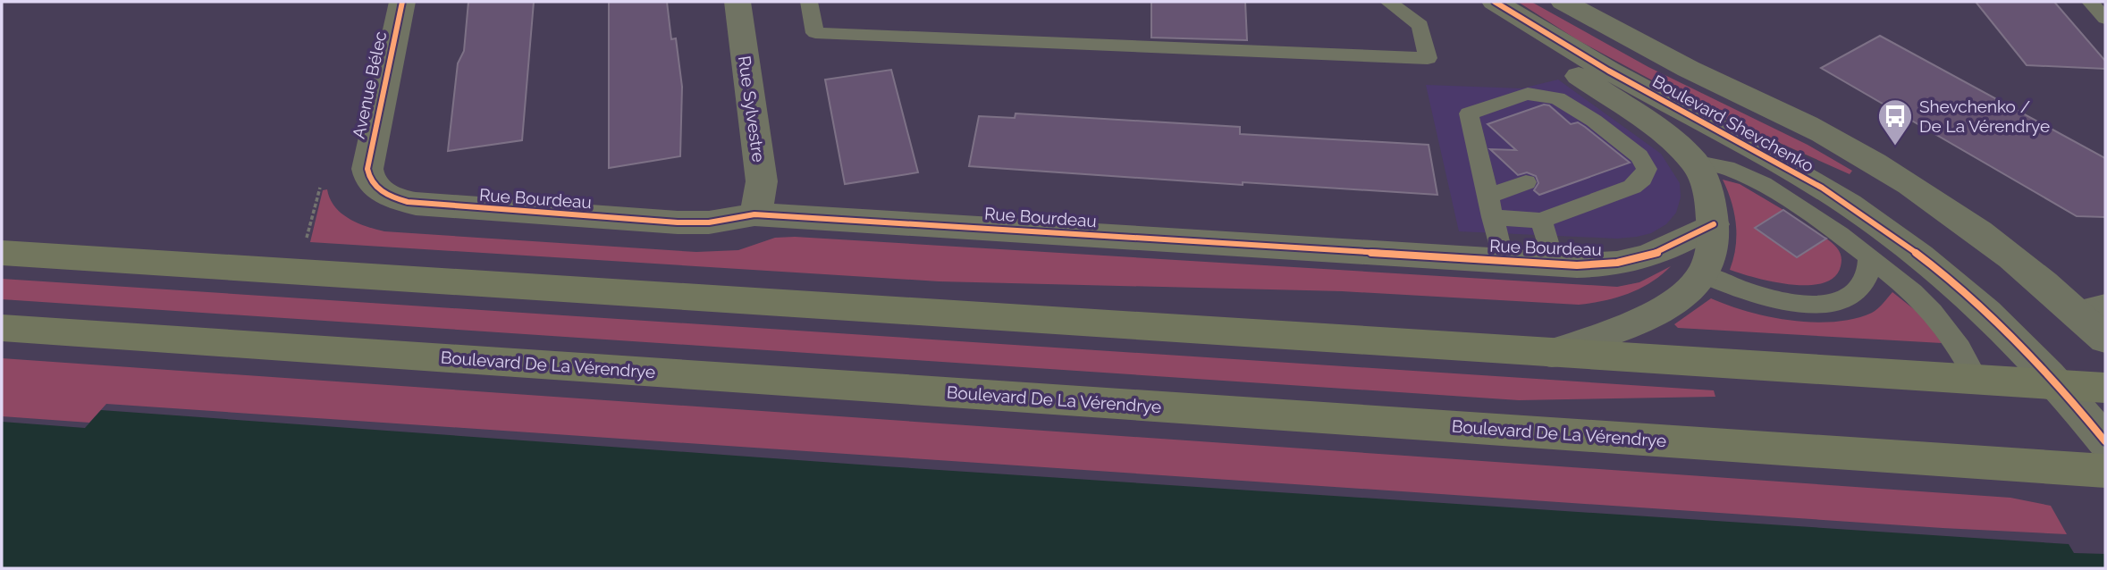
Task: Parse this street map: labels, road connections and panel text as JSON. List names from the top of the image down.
{
  "streets": {
    "main road": ["Boulevard De La Vérendrye"],
    "street": [
      "Avenue Bélec",
      "Rue Sylvestre",
      "Boulevard Shevchenko",
      "Rue Bourdeau"
    ]
  },
  "crossings": [
    ["Avenue Bélec", "Rue Bourdeau"],
    ["Rue Sylvestre", "Rue Bourdeau"]
  ],
  "places": {
    "bus stop": ["Shevchenko / De La Vérendrye"]
  }
}
